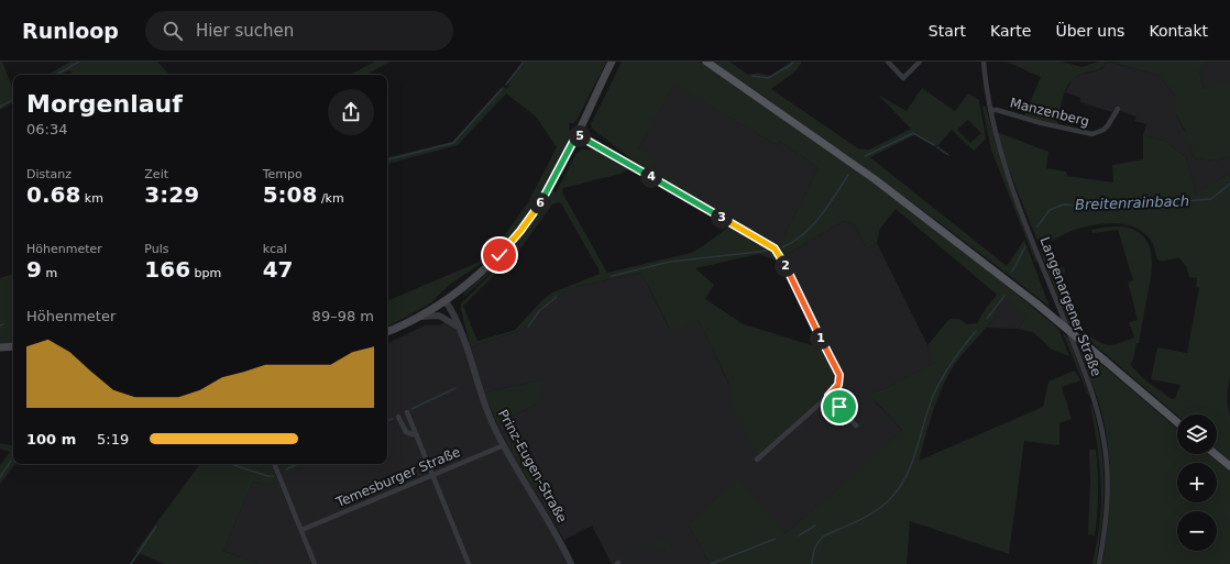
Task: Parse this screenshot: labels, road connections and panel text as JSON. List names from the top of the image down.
{
  "streets": {
    "street": [
      "Manzenberg",
      "Langenargener Straße",
      "Prinz-Eugen-Straße",
      "Temesburger Straße"
    ]
  },
  "crossings": [
    ["Manzenberg", "Langenargener Straße"],
    ["Prinz-Eugen-Straße", "Temesburger Straße"]
  ],
  "water": ["Breitenrainbach"],
  "page": {
    "header": "Runloop",
    "search": "Hier suchen",
    "nav": [
      "Start",
      "Karte",
      "Über uns",
      "Kontakt"
    ],
    "heading": ["Morgenlauf", "06:34"],
    "pins": [
      "5",
      "4",
      "6",
      "3",
      "2",
      "1"
    ],
    "stats": [
      ["Distanz", "0.68 km"],
      ["Zeit", "3:29"],
      ["Tempo", "5:08 /km"],
      ["Höhenmeter", "9 m"],
      ["Puls", "166 bpm"],
      ["kcal", "47"]
    ],
    "chart": ["Höhenmeter", "89–98 m"],
    "map_buttons": ["+", "−"],
    "list": [
      {
        "name": "100 m",
        "note": "5:19"
      }
    ]
  }
}
